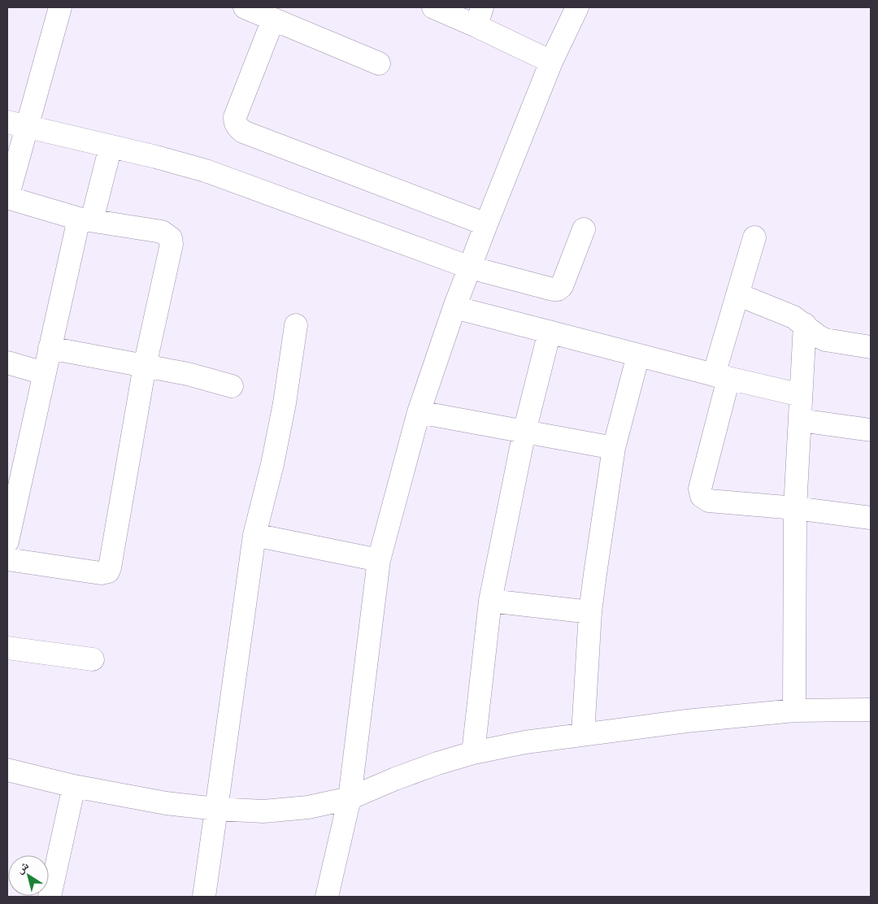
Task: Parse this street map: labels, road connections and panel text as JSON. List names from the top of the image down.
{
  "north": "top left"
}
